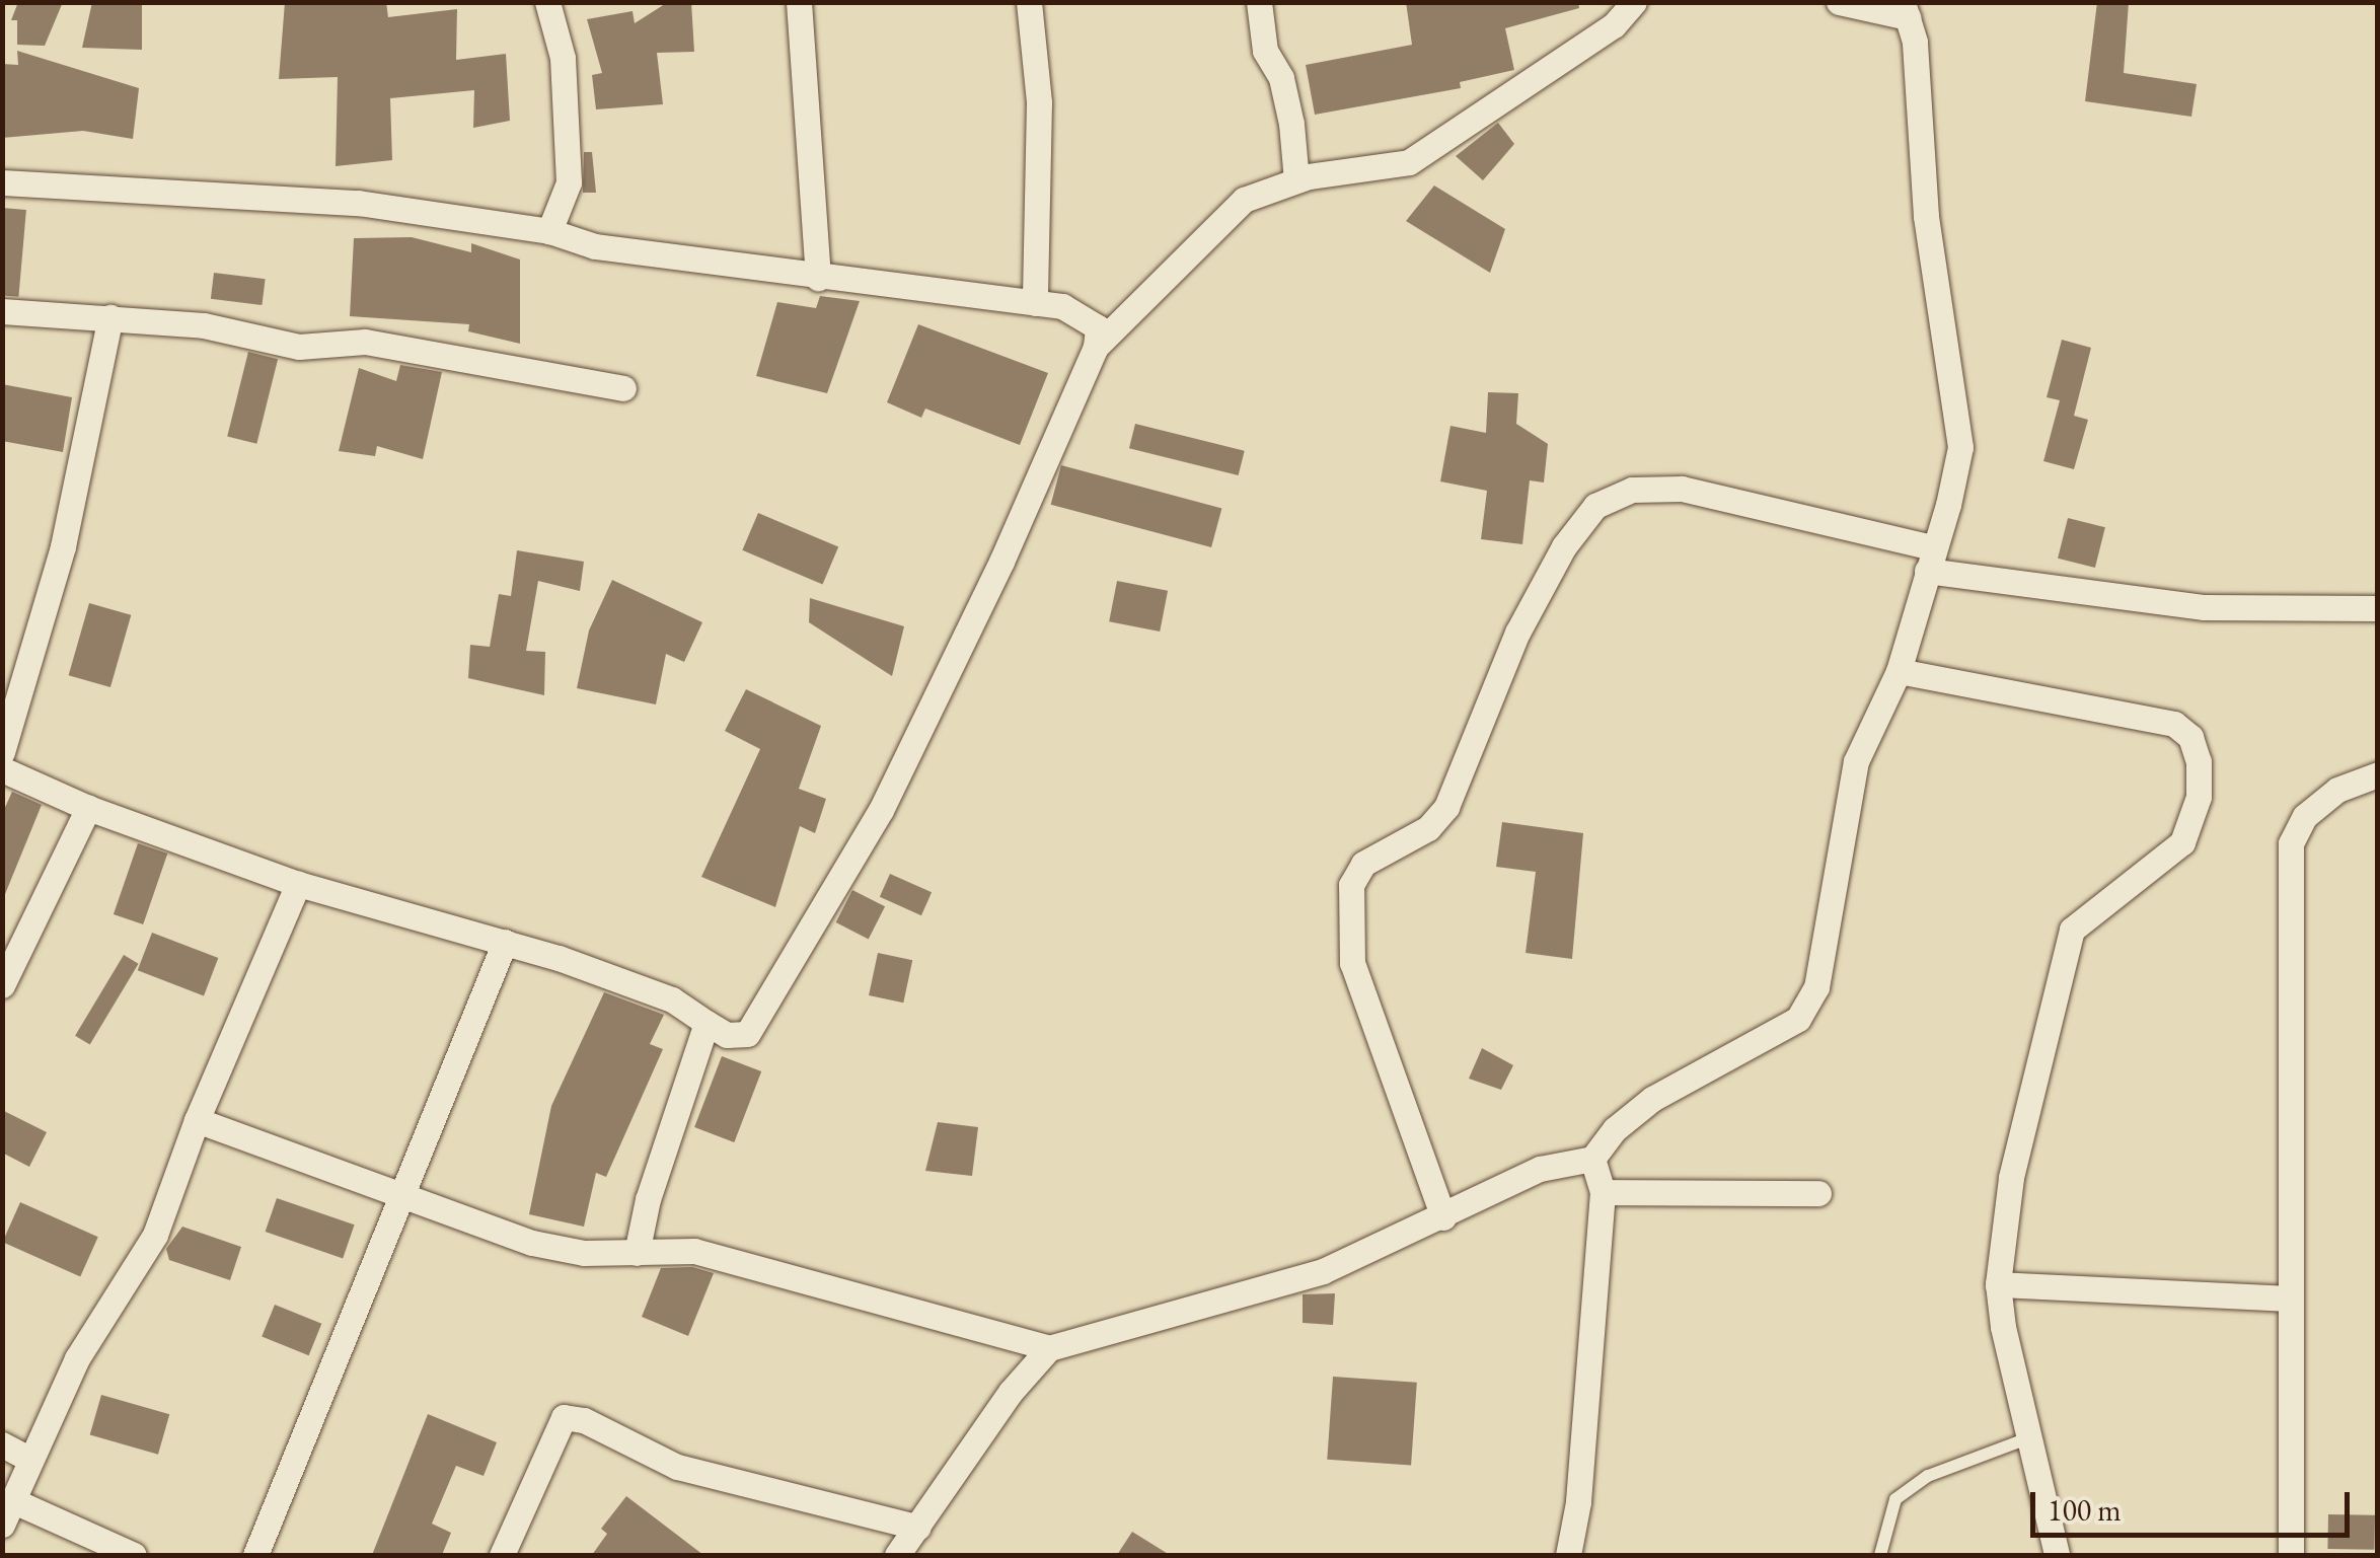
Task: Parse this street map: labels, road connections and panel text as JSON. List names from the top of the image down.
{
  "scale_bar": "100 m"
}
